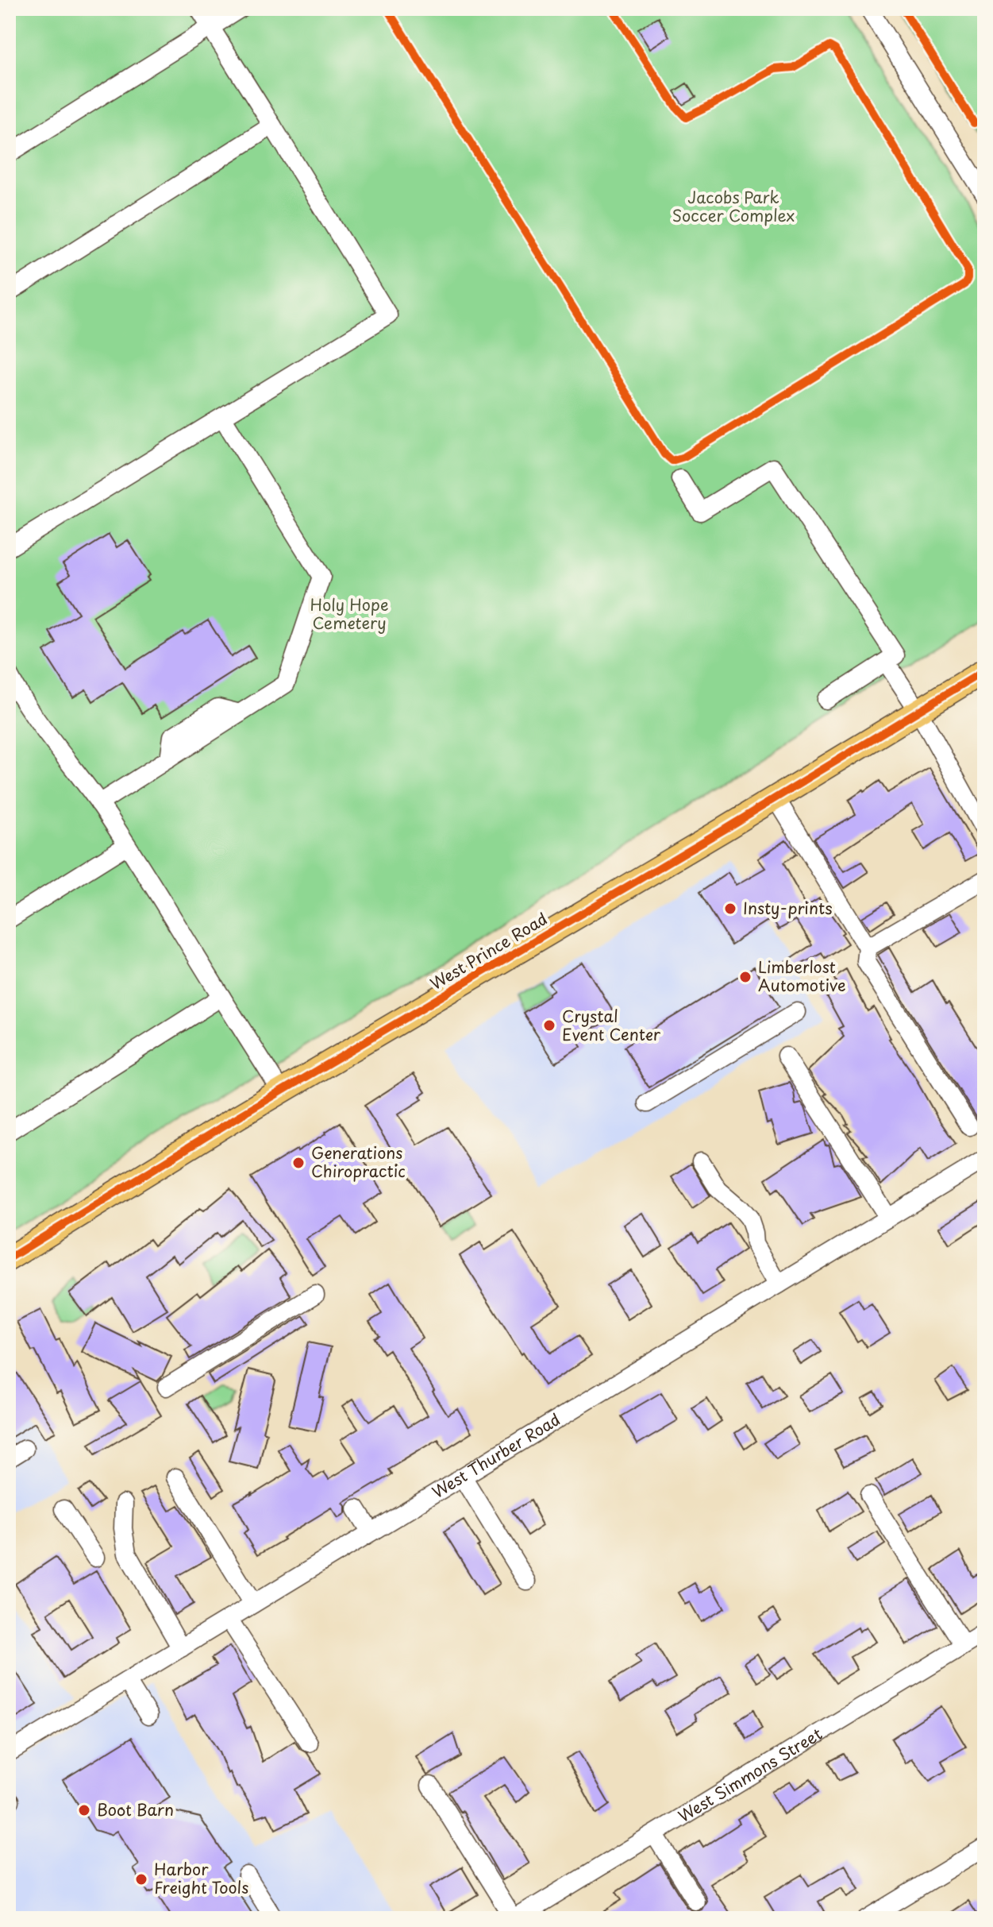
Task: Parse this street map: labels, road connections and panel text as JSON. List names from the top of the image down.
{
  "streets": {
    "main road": ["West Prince Road"],
    "street": ["West Thurber Road", "West Simmons Street"]
  },
  "parks": ["Jacobs Park Soccer Complex", "Holy Hope Cemetery"],
  "places": [
    "Insty-prints",
    "Limberlost Automotive",
    "Crystal Event Center",
    "Generations Chiropractic",
    "Boot Barn",
    "Harbor Freight Tools"
  ]
}
